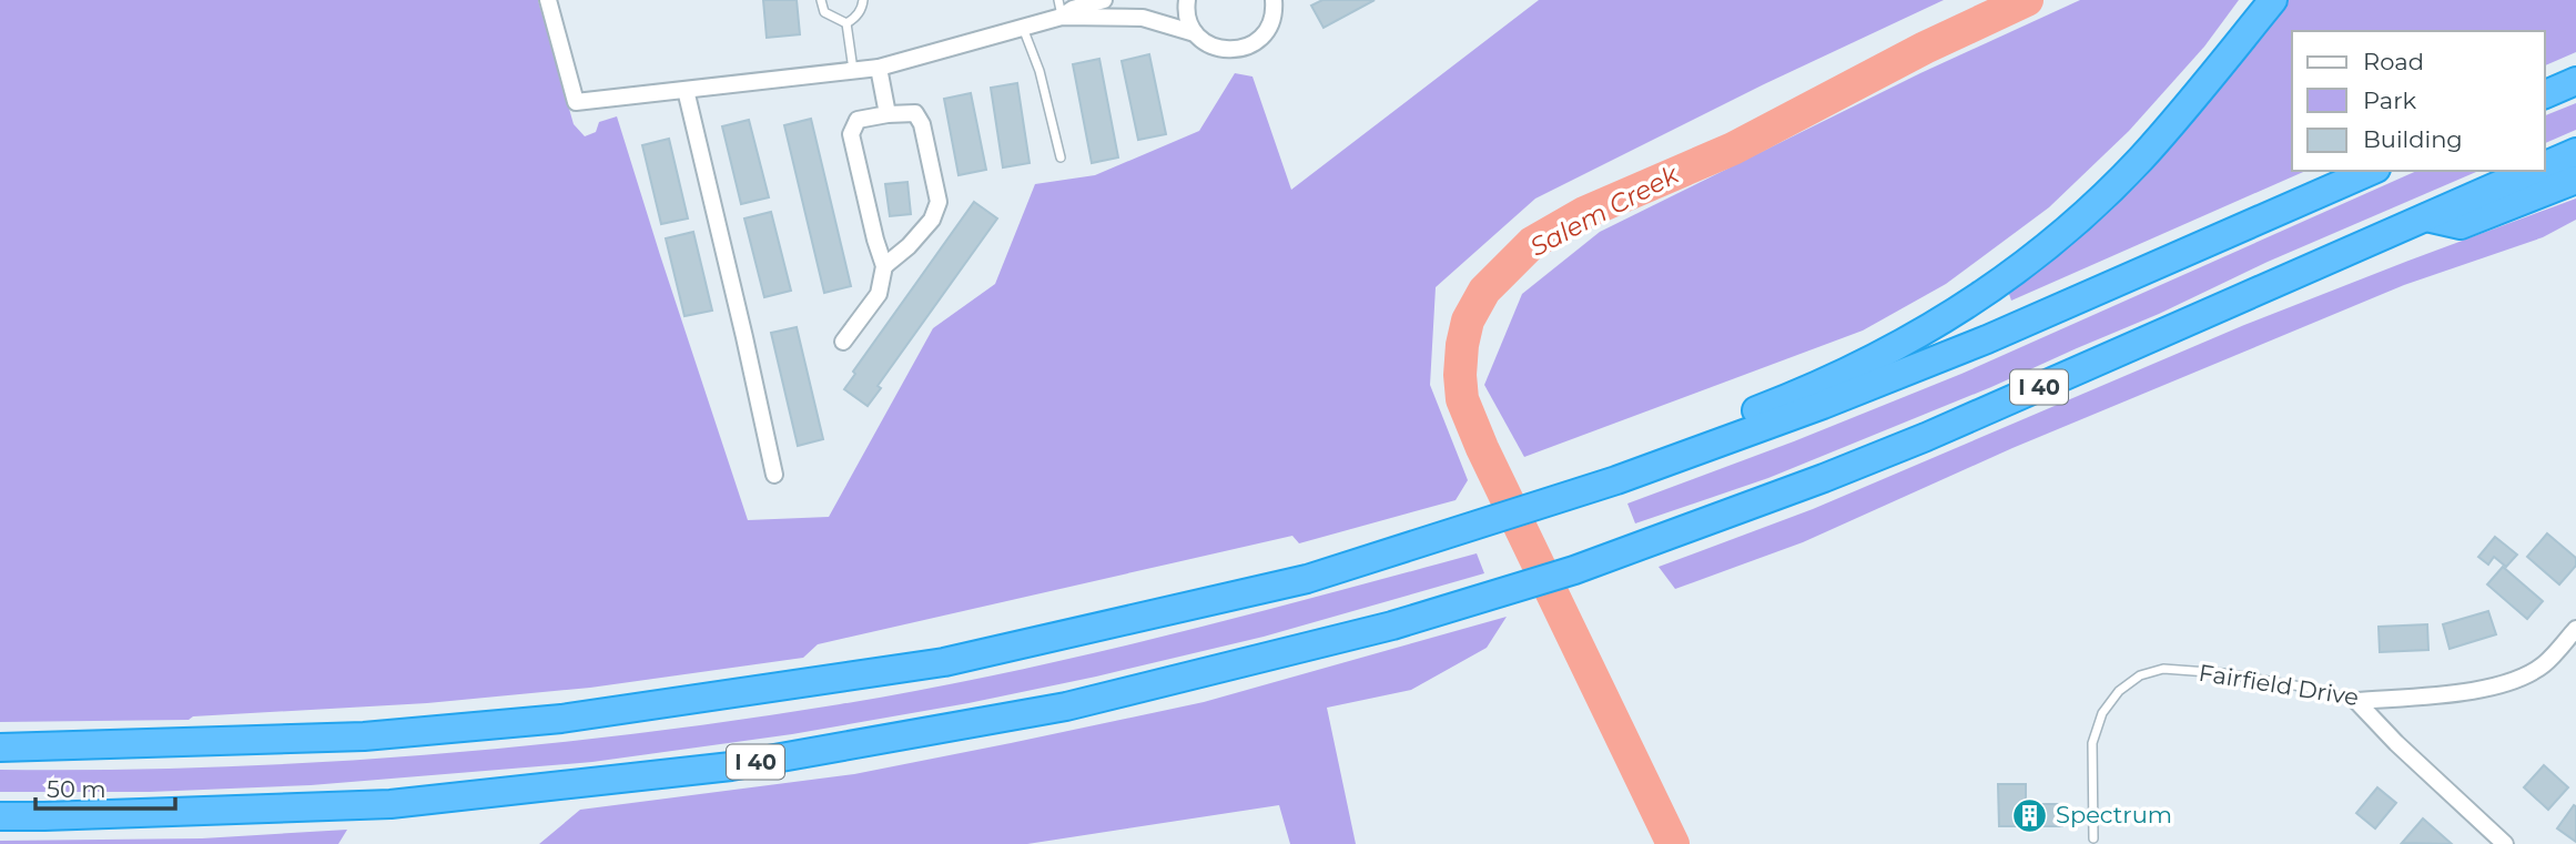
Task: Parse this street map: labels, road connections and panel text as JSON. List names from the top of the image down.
{
  "streets": {
    "highway": ["I 40"],
    "street": ["Fairfield Drive"]
  },
  "water": ["Salem Creek"],
  "places": {
    "building": ["Spectrum"]
  },
  "legend": ["Road", "Park", "Building"],
  "scale_bar": "50 m"
}
